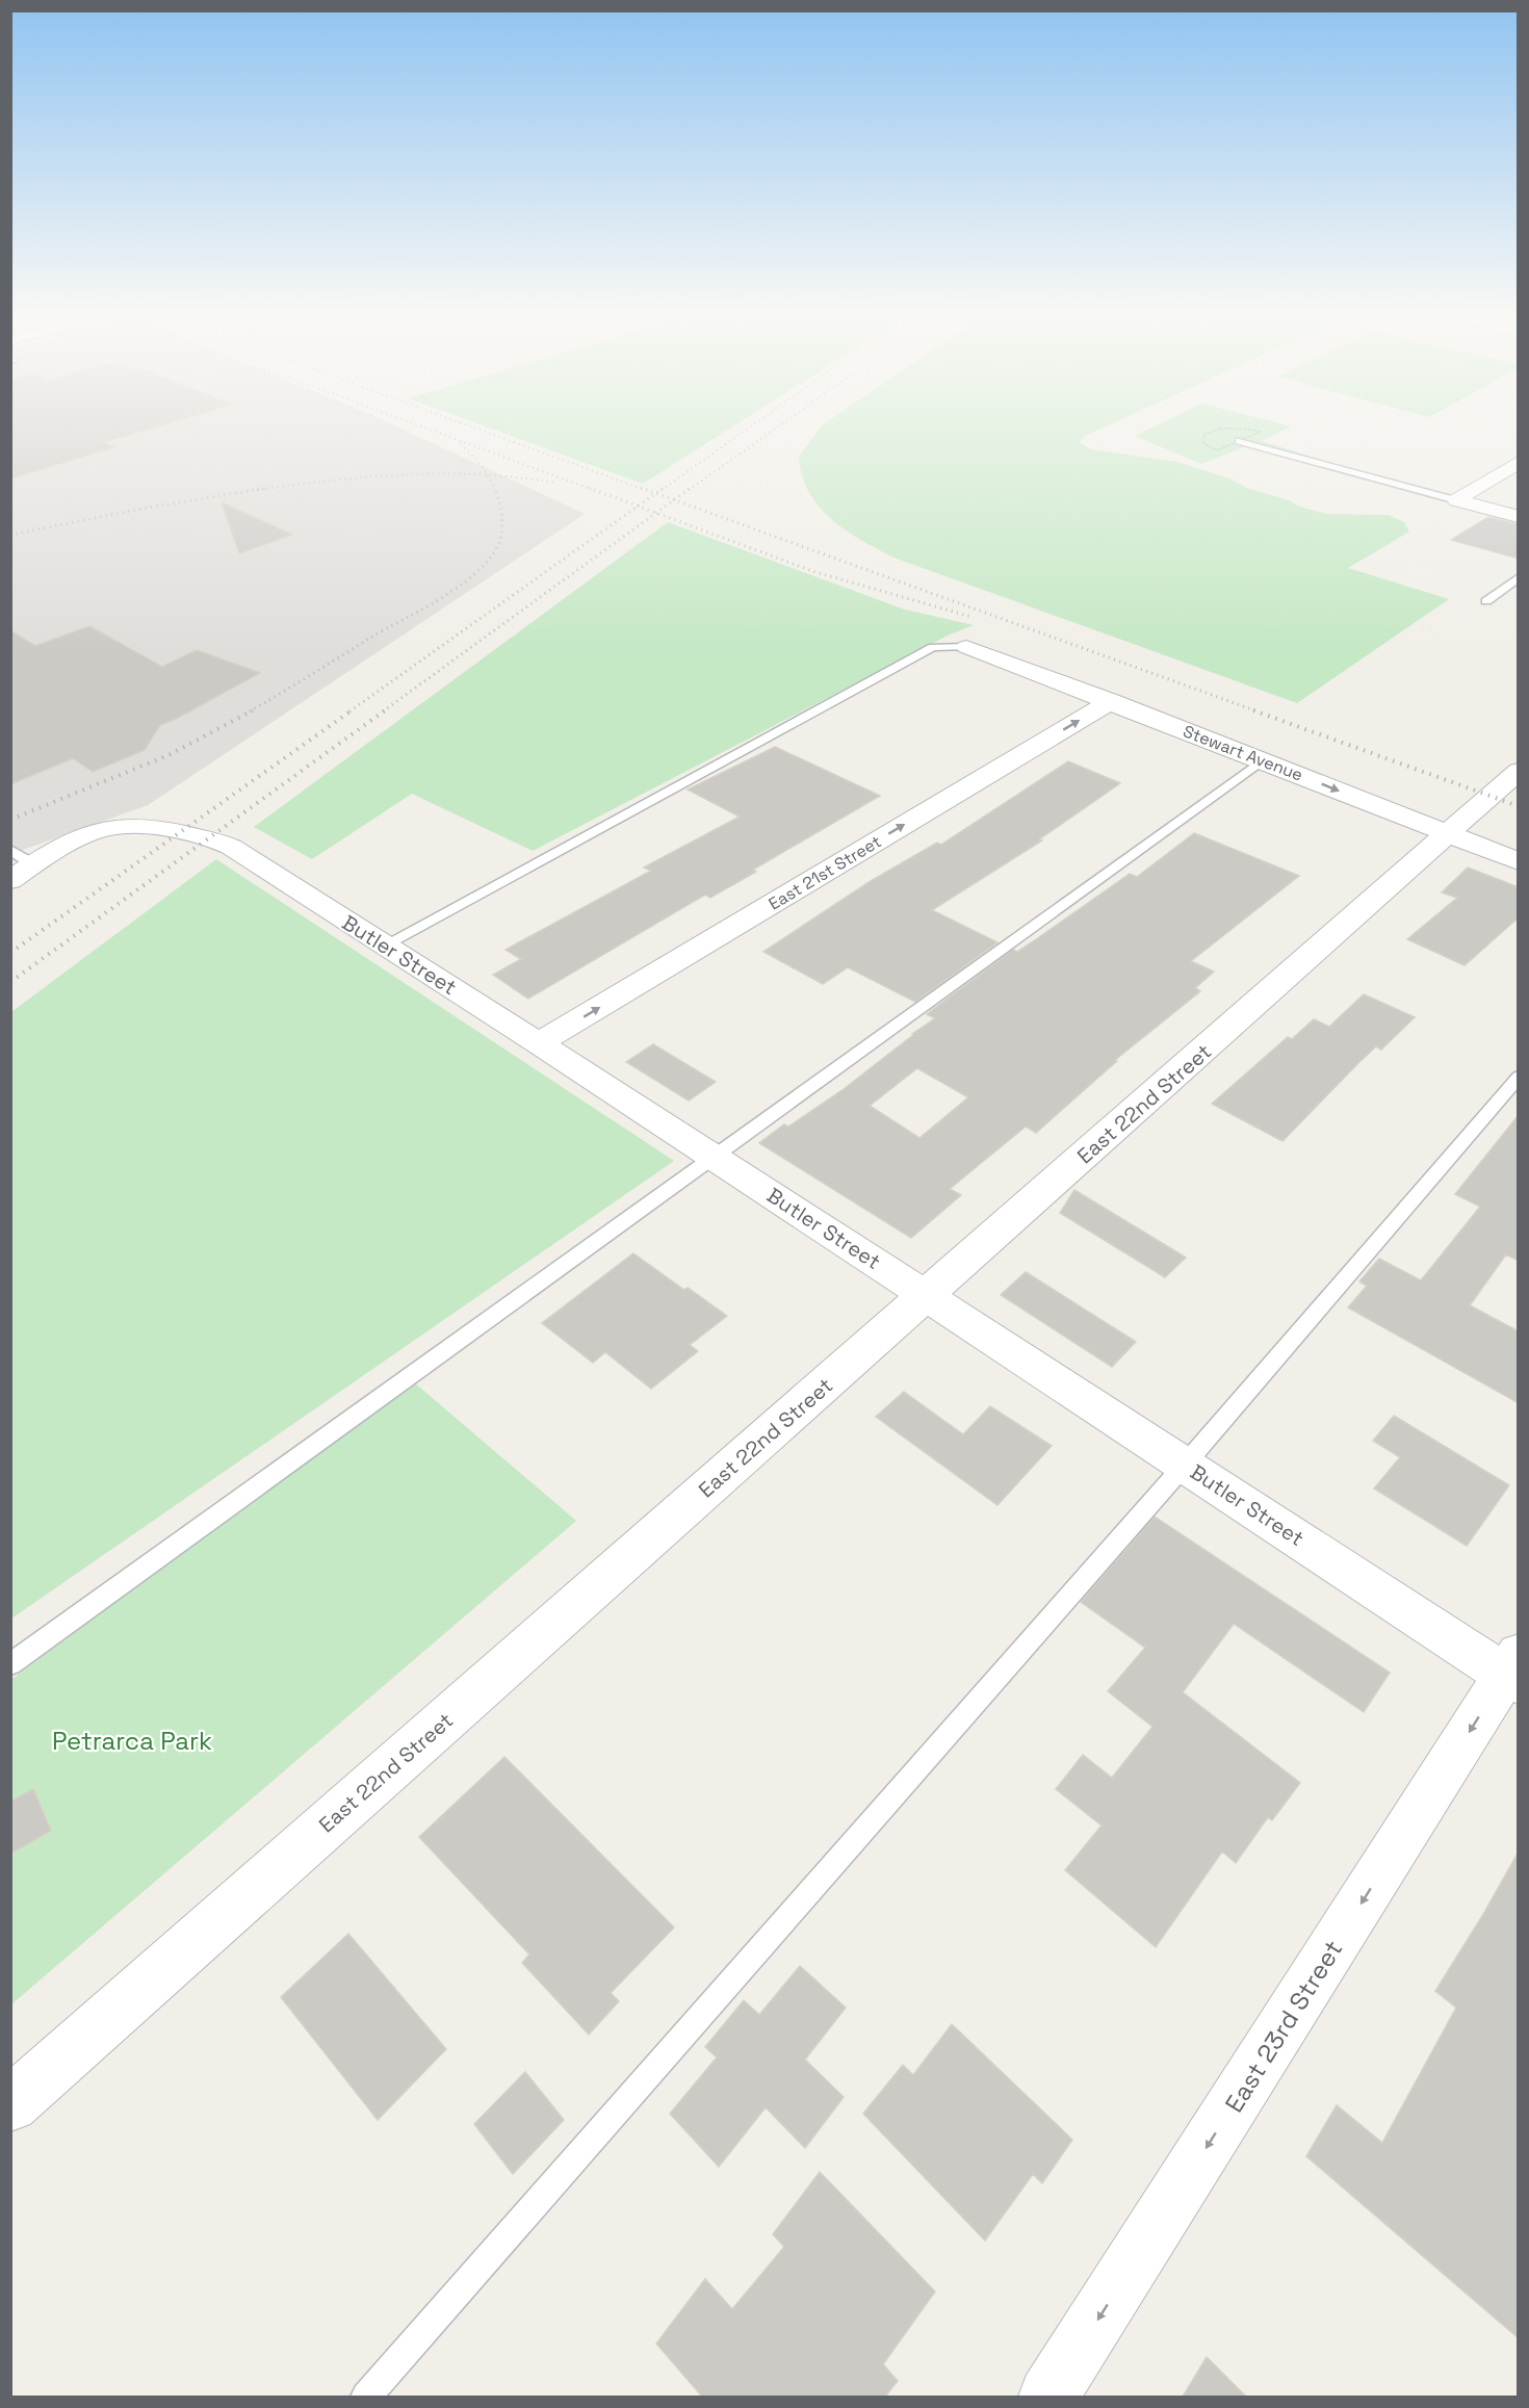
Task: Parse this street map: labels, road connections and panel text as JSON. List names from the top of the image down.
{
  "streets": {
    "street": [
      "Stewart Avenue",
      "East 21st Street",
      "Butler Street",
      "East 22nd Street",
      "East 23rd Street"
    ]
  },
  "crossings": [
    ["Stewart Avenue", "East 21st Street"],
    ["Stewart Avenue", "East 22nd Street"],
    ["East 21st Street", "Butler Street"],
    ["Butler Street", "East 22nd Street"],
    ["Butler Street", "East 23rd Street"]
  ],
  "one_way": ["East 21st Street", "East 23rd Street"],
  "parks": ["Petrarca Park"]
}
